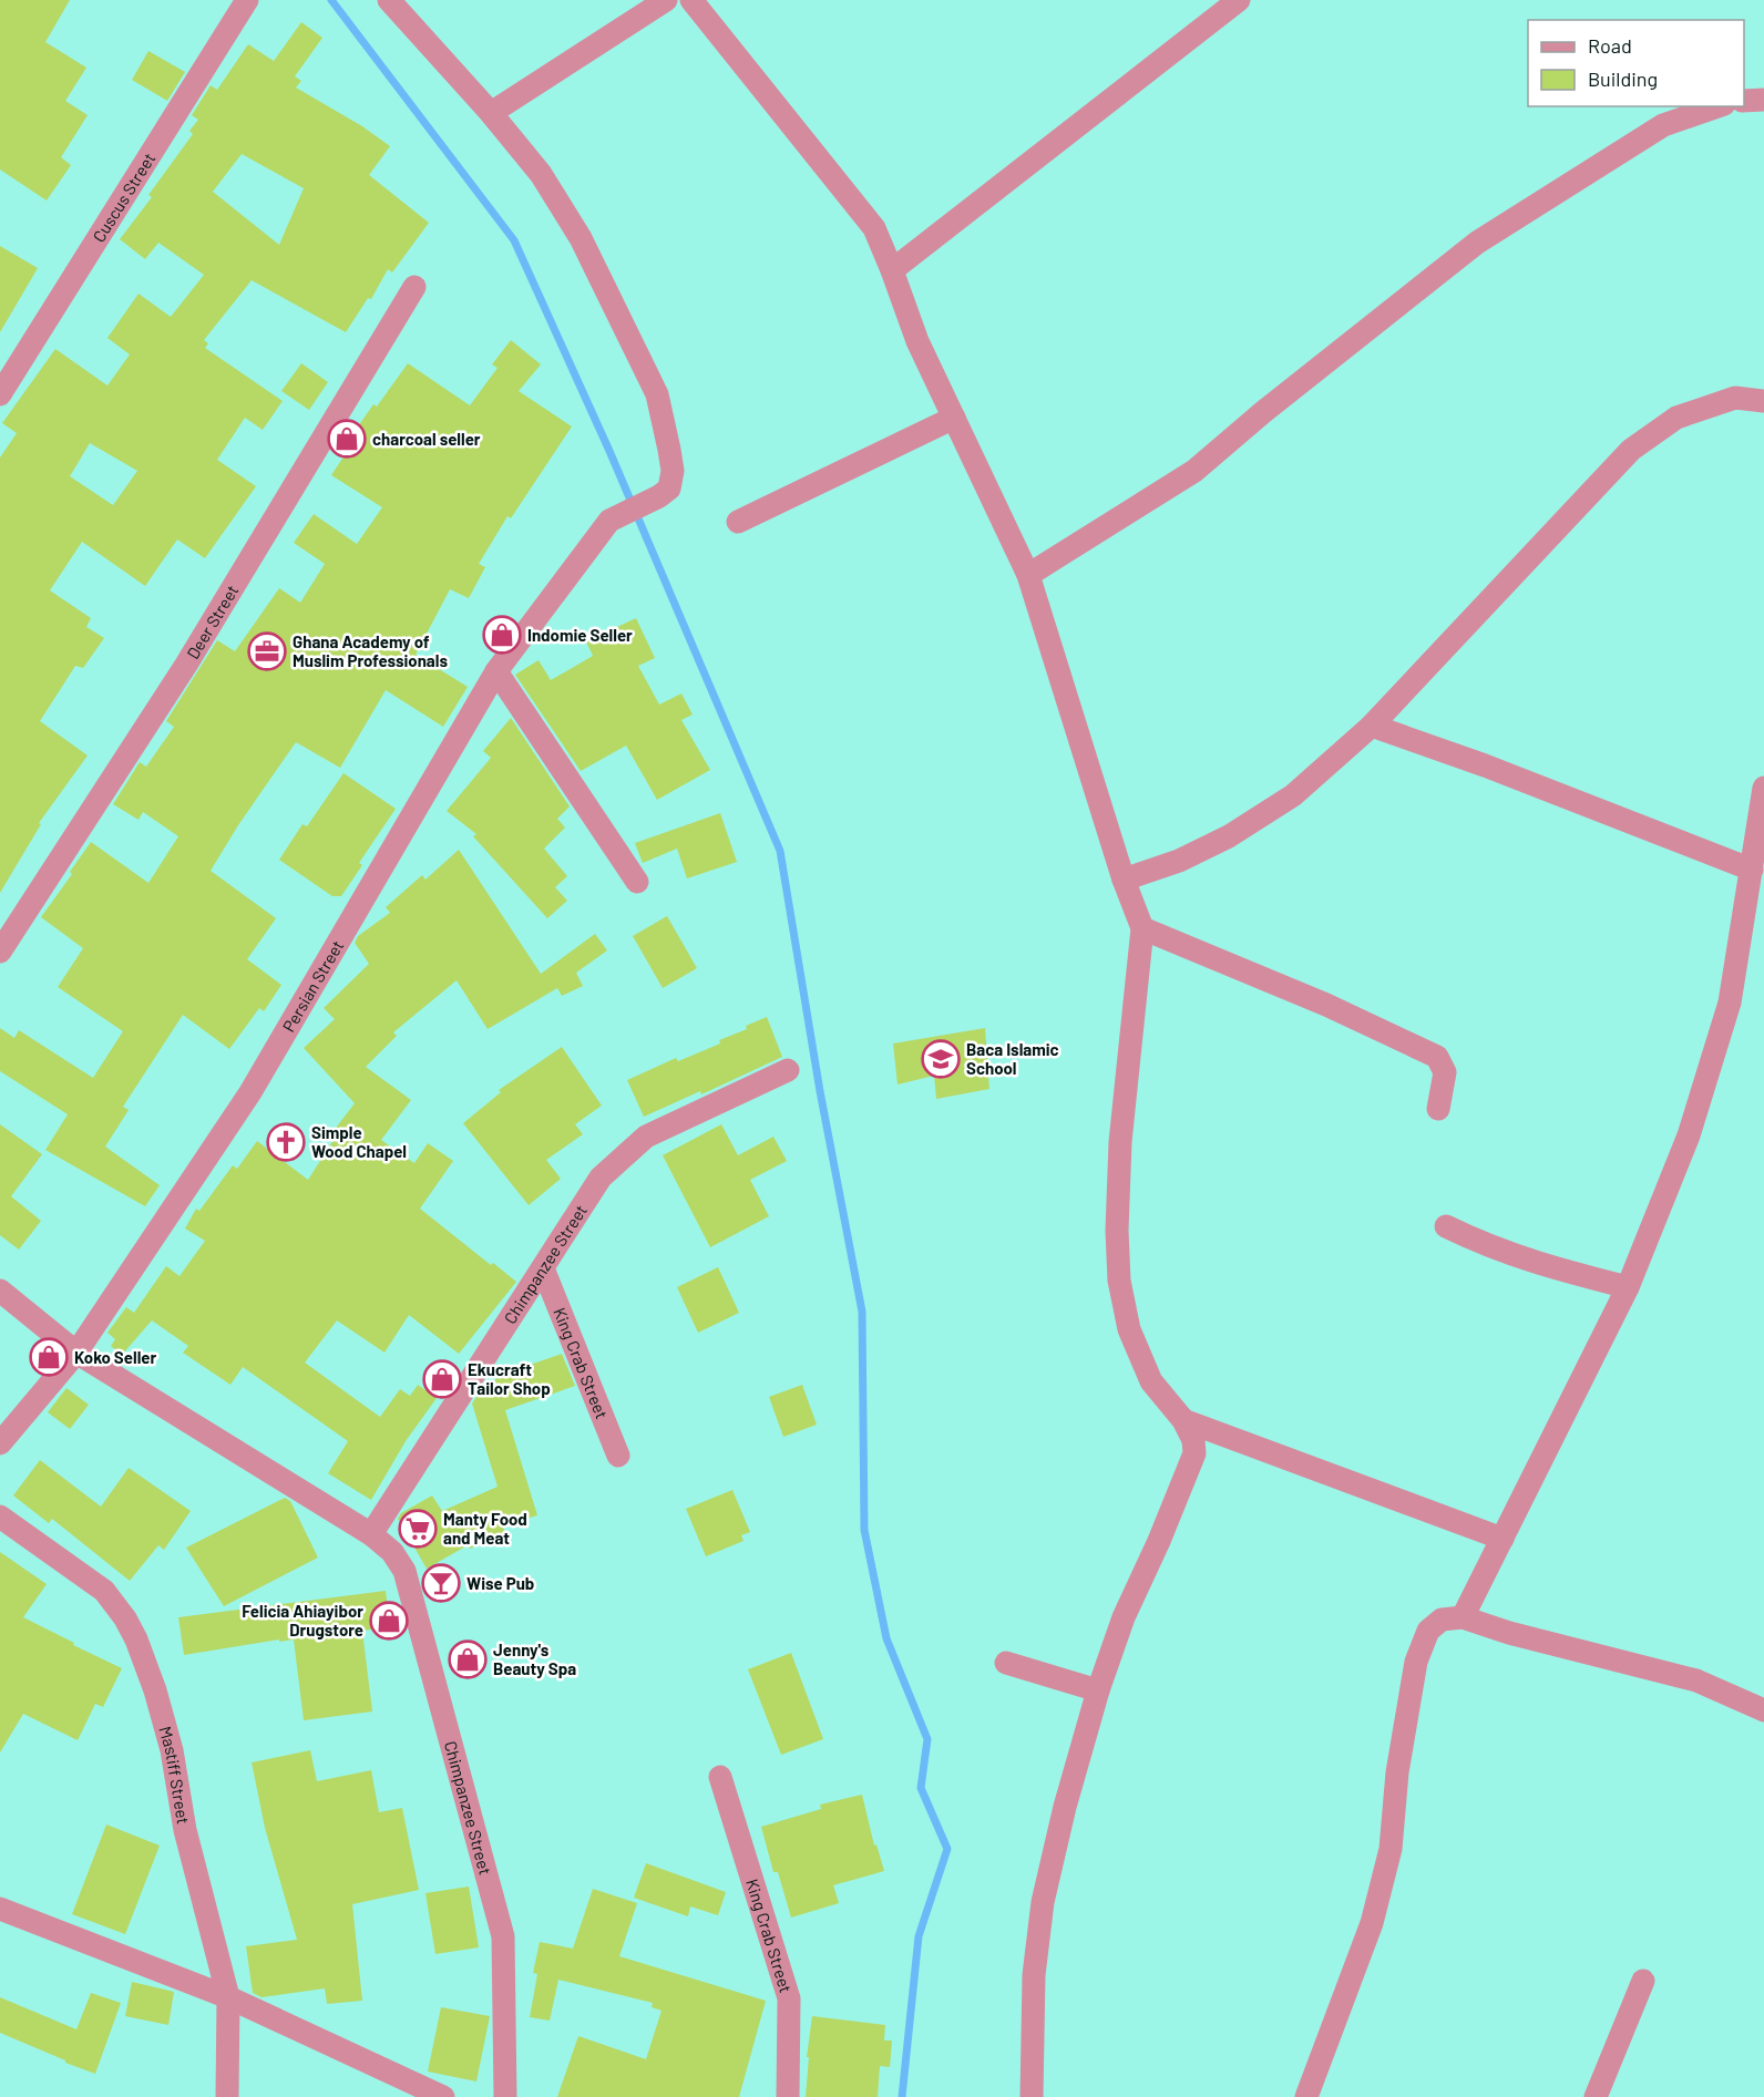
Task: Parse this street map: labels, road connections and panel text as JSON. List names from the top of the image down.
{
  "streets": {
    "street": [
      "Cuscus Street",
      "Deer Street",
      "Persian Street",
      "Chimpanzee Street",
      "King Crab Street",
      "Mastiff Street"
    ]
  },
  "crossings": [
    ["Persian Street", "Chimpanzee Street"],
    ["Chimpanzee Street", "King Crab Street"]
  ],
  "places": {
    "shop": [
      "charcoal seller",
      "Indomie Seller",
      "Koko Seller",
      "Ekucraft Tailor Shop",
      "Felicia Ahiayibor Drugstore",
      "Jenny's Beauty Spa"
    ],
    "office": ["Ghana Academy of Muslim Professionals"],
    "school or university": ["Baca Islamic School"],
    "church": ["Simple Wood Chapel"],
    "supermarket": ["Manty Food and Meat"],
    "bar": ["Wise Pub"]
  },
  "legend": ["Road", "Building"]
}
